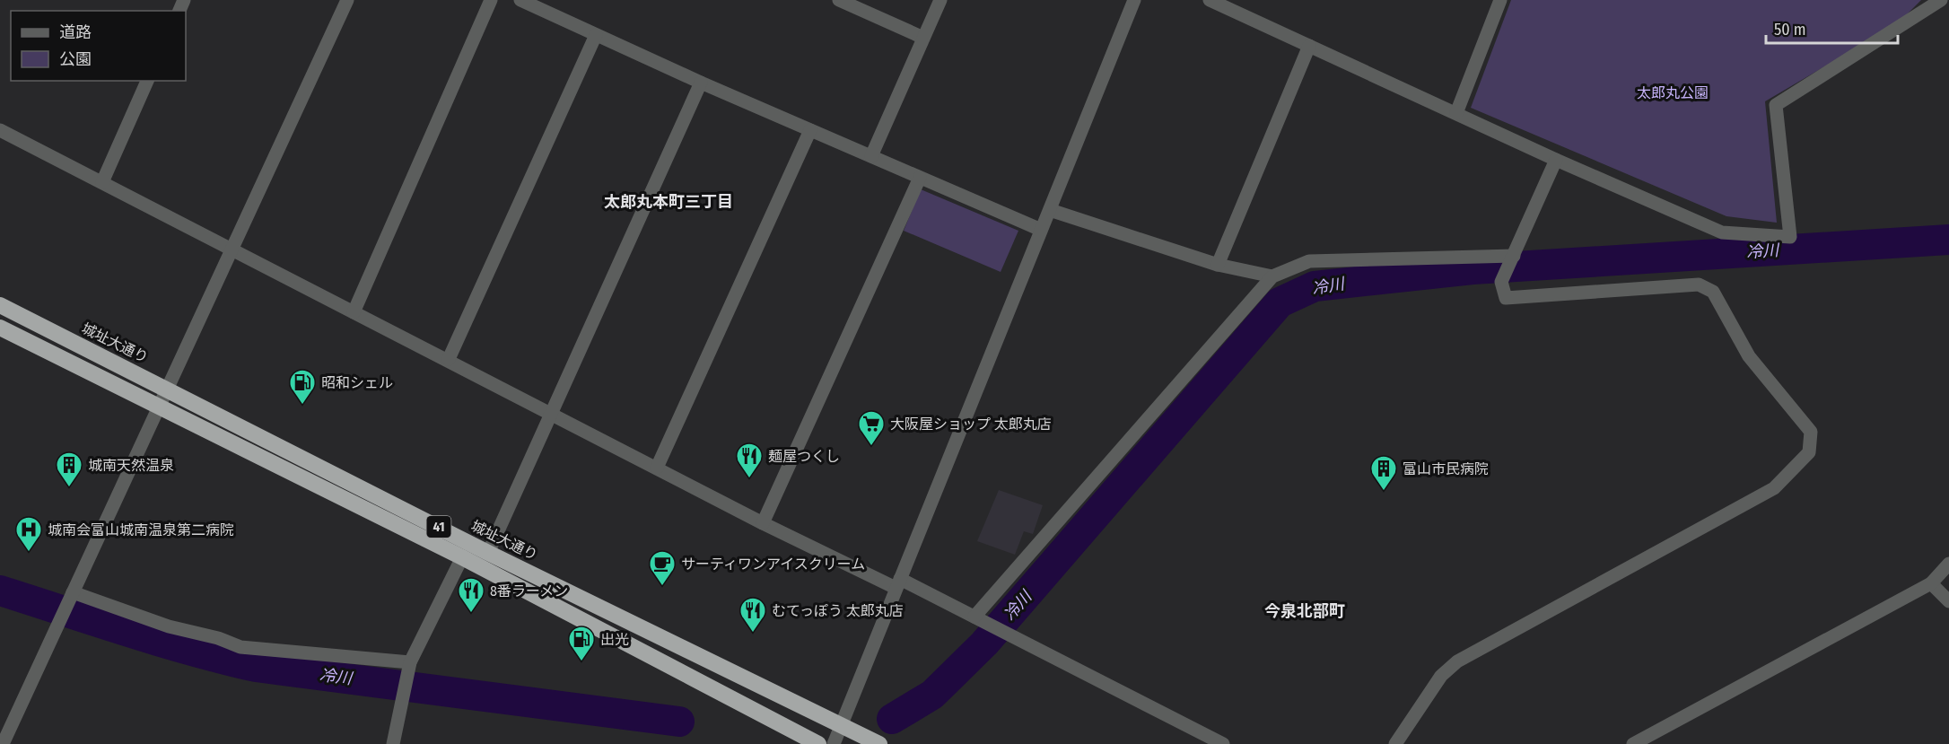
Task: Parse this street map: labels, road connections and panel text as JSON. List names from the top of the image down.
{
  "streets": {
    "highway": ["城址大通り", "41"]
  },
  "districts": ["太郎丸本町三丁目", "今泉北部町"],
  "water": ["冷川"],
  "parks": ["太郎丸公園"],
  "places": {
    "fuel station": ["昭和シェル", "出光"],
    "supermarket": ["大阪屋ショップ 太郎丸店"],
    "restaurant": ["麺屋つくし", "8番ラーメン", "むてっぽう 太郎丸店"],
    "building": ["城南天然温泉", "富山市民病院"],
    "hospital": ["城南会富山城南温泉第二病院"],
    "cafe": ["サーティワンアイスクリーム"]
  },
  "legend": ["道路", "公園"],
  "scale_bar": "50 m"
}
